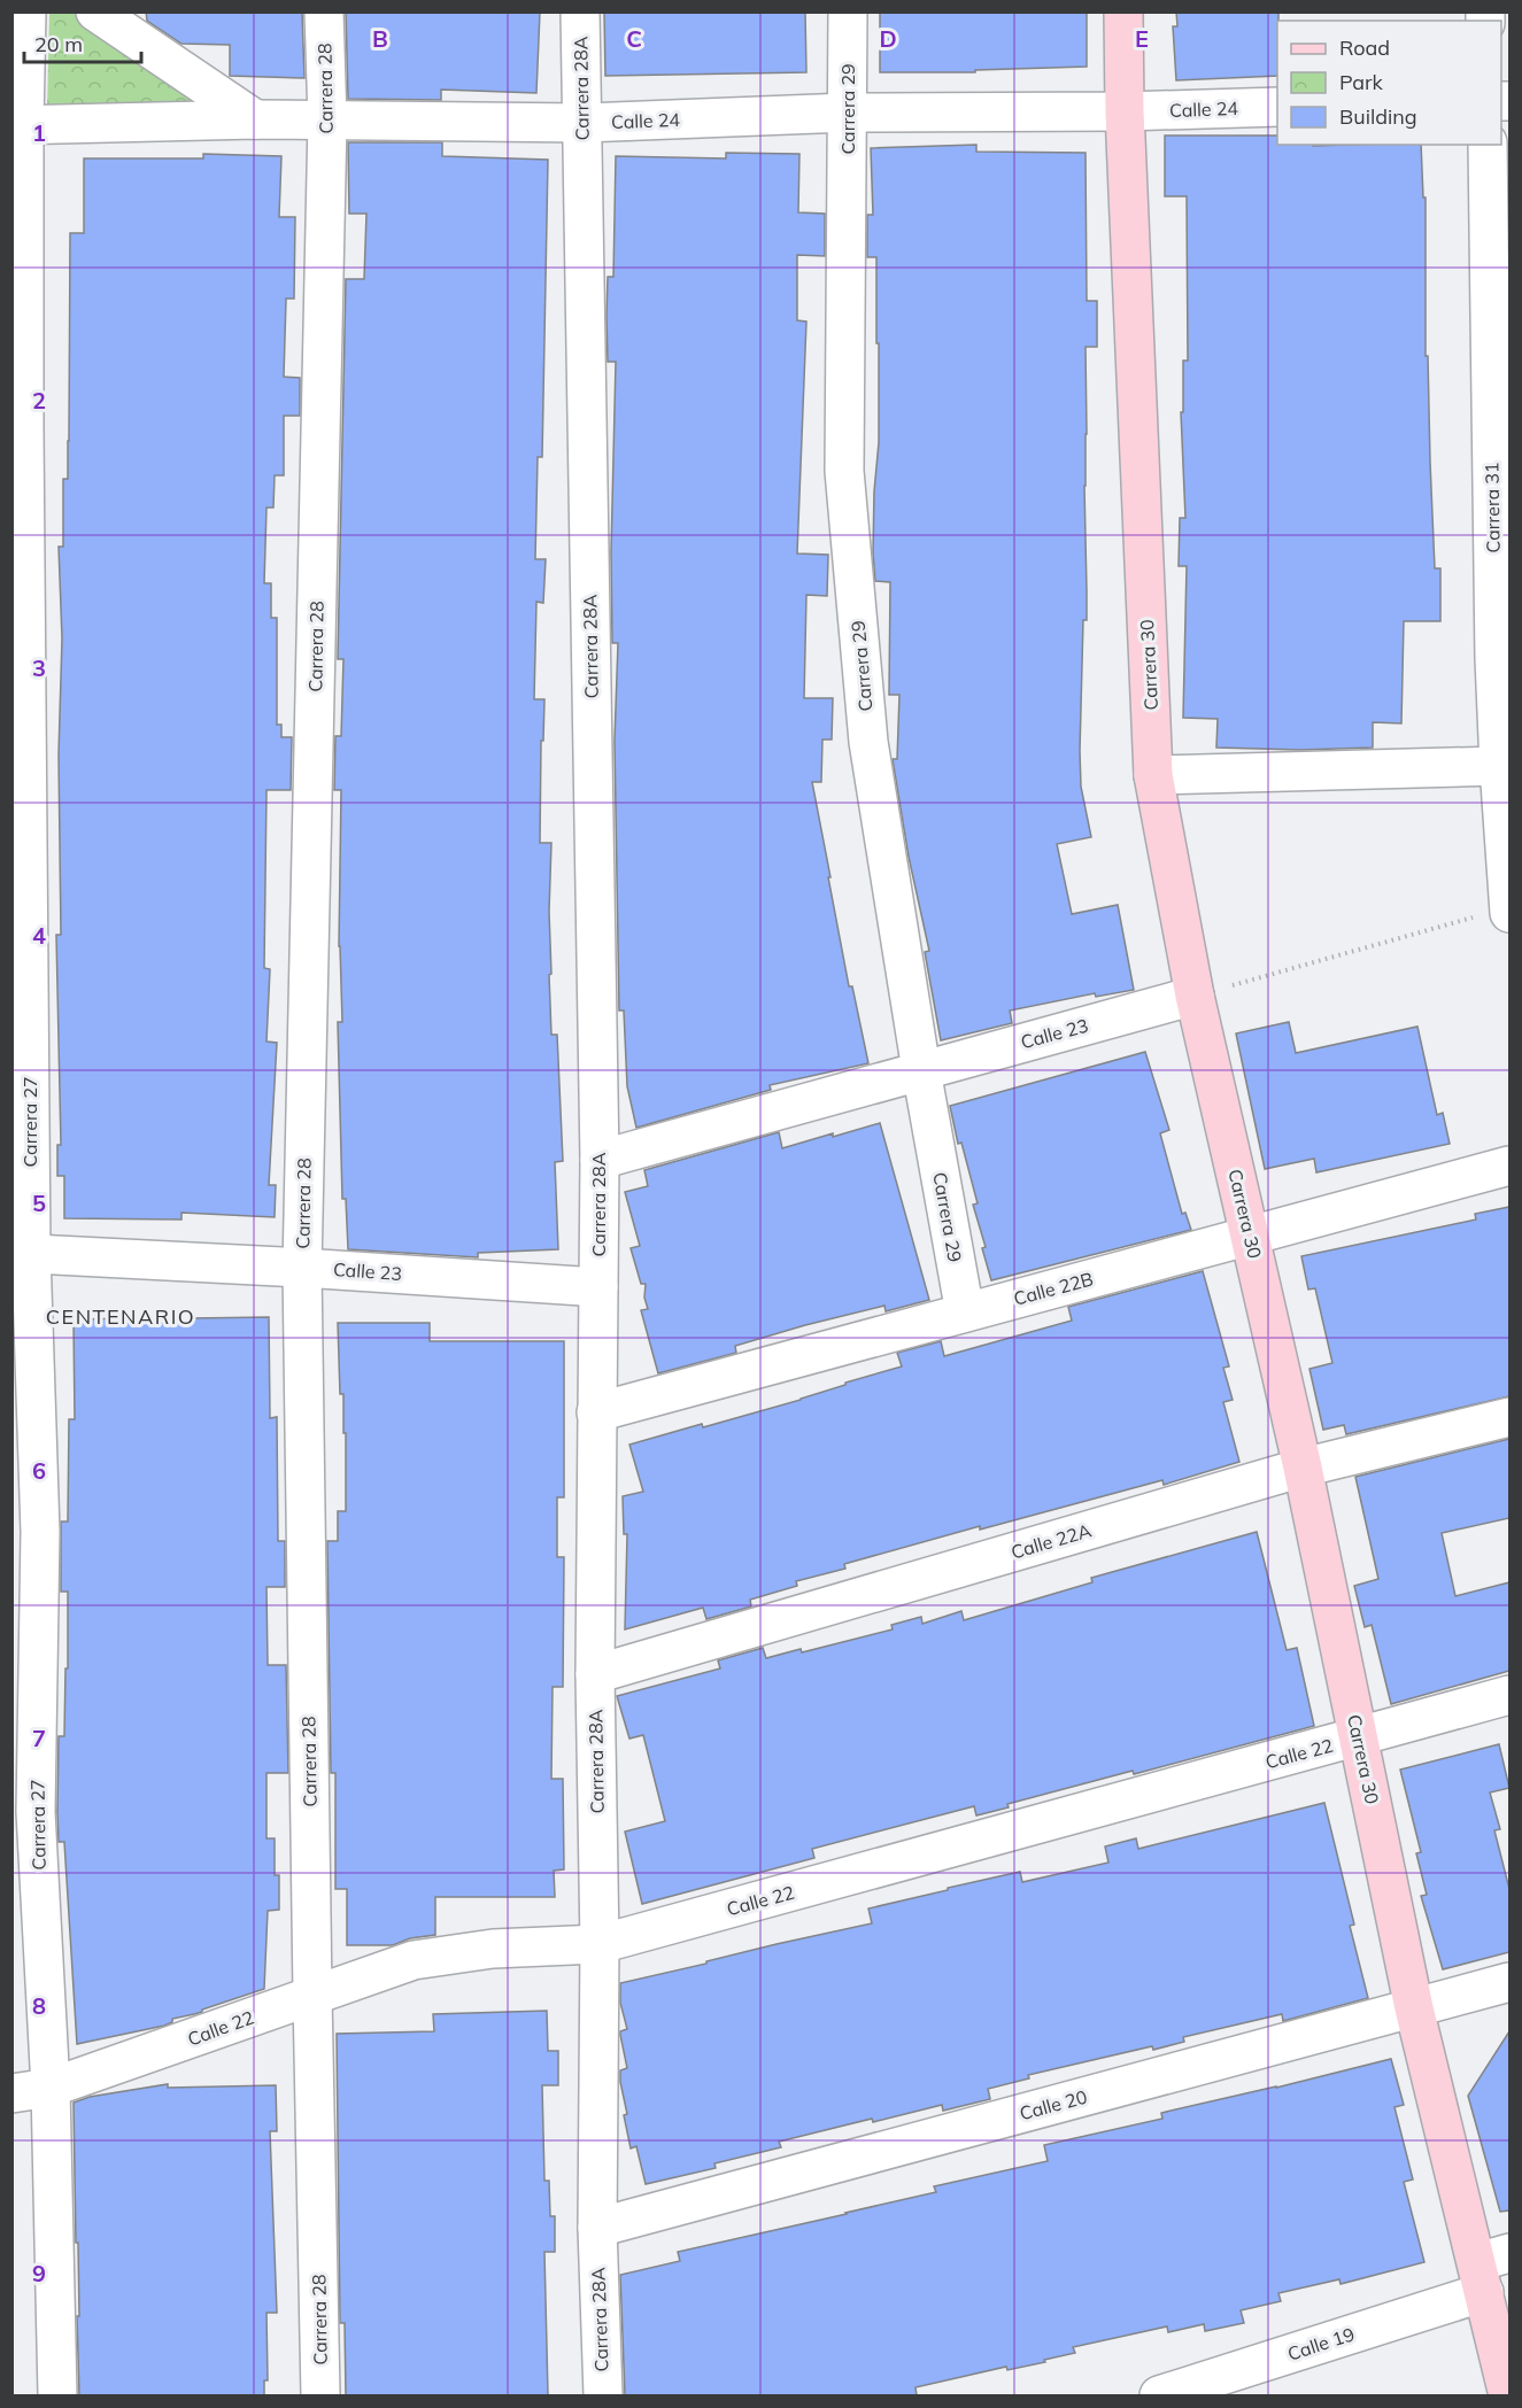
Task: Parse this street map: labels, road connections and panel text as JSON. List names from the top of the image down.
{
  "streets": {
    "street": [
      "Carrera 28",
      "Carrera 28A",
      "Carrera 29",
      "Calle 24",
      "Carrera 31",
      "Carrera 30",
      "Calle 23",
      "Carrera 27",
      "Calle 22B",
      "Calle 22A",
      "Calle 22",
      "Calle 20",
      "Calle 19"
    ]
  },
  "crossings": [
    ["Carrera 28", "Calle 24"],
    ["Carrera 28", "Calle 23"],
    ["Carrera 28", "Calle 22"],
    ["Carrera 28A", "Calle 24"],
    ["Carrera 28A", "Calle 23"],
    ["Carrera 28A", "Calle 22B"],
    ["Carrera 28A", "Calle 22A"],
    ["Carrera 28A", "Calle 22"],
    ["Carrera 28A", "Calle 20"],
    ["Carrera 29", "Calle 24"],
    ["Carrera 29", "Calle 23"],
    ["Carrera 29", "Calle 22B"],
    ["Calle 24", "Carrera 30"],
    ["Calle 24", "Carrera 27"],
    ["Carrera 30", "Calle 23"],
    ["Carrera 30", "Calle 22B"],
    ["Carrera 30", "Calle 22A"],
    ["Carrera 30", "Calle 22"],
    ["Carrera 30", "Calle 20"],
    ["Carrera 30", "Calle 19"],
    ["Calle 23", "Carrera 27"],
    ["Carrera 27", "Calle 22"]
  ],
  "districts": ["CENTENARIO"],
  "legend": ["Road", "Park", "Building"],
  "scale_bar": "20 m",
  "grid": {
    "columns": [
      "B",
      "C",
      "D",
      "E"
    ],
    "rows": [
      "1",
      "2",
      "3",
      "4",
      "5",
      "6",
      "7",
      "8",
      "9"
    ]
  }
}
